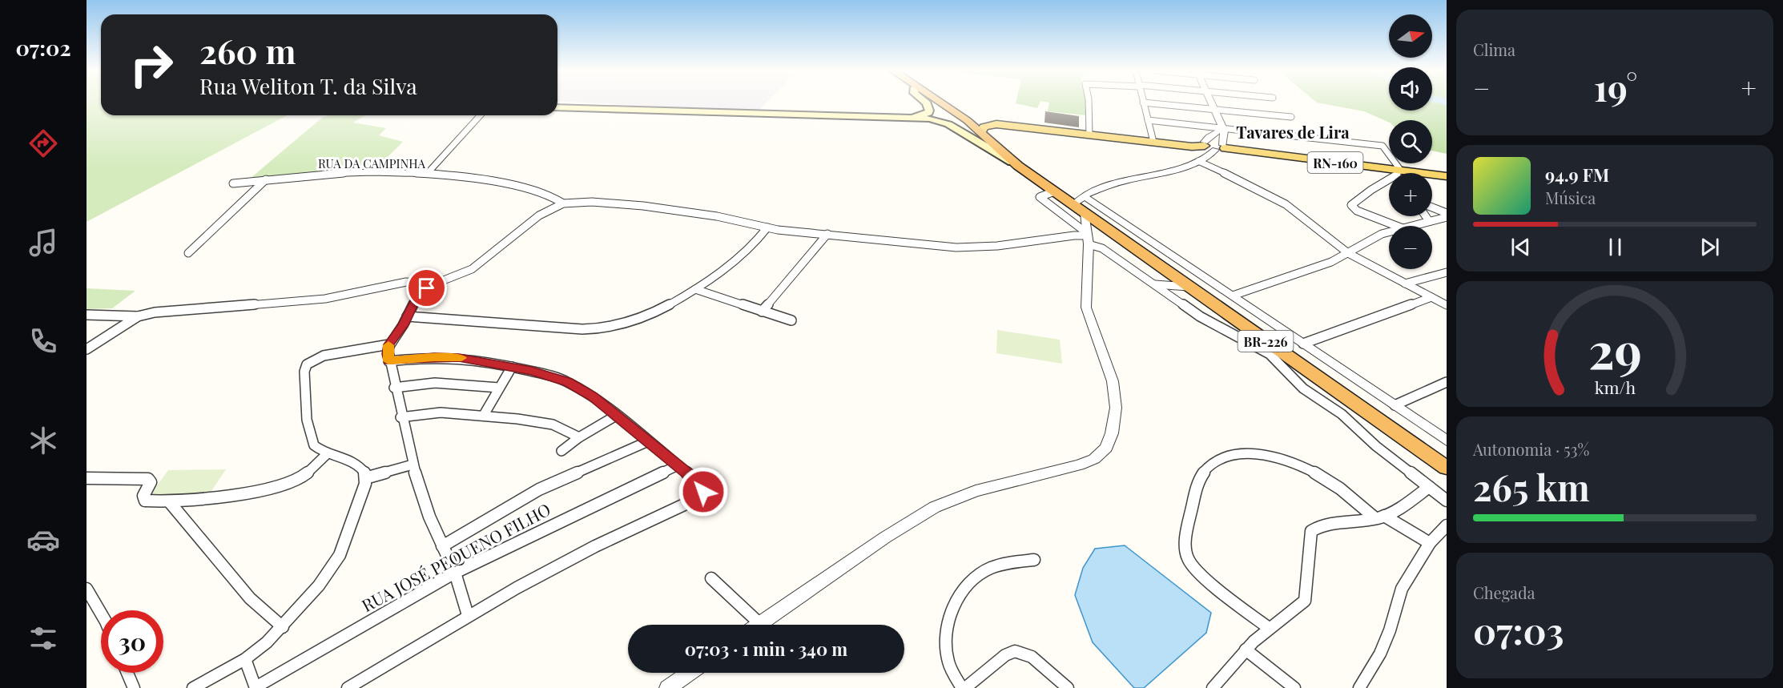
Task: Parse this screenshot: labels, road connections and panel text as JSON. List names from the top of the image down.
{
  "streets": {
    "highway": ["BR-226"],
    "main road": ["RN-160"],
    "street": ["RUA DA CAMPINHA", "RUA JOSÉ PEQUENO FILHO"]
  },
  "crossings": [
    ["RN-160", "BR-226"]
  ],
  "districts": ["Tavares de Lira"],
  "north": "right",
  "page": {
    "tabs": "07:02",
    "tile": [
      "Clima",
      ["Autonomia · 53%", "265 km"],
      ["Chegada", "07:03"]
    ],
    "map_buttons": ["+", "−"],
    "turn": ["260 m", "Rua Weliton T. da Silva"],
    "heat": ["−", "19°", "+"],
    "song": ["94.9 FM", "Música"],
    "limit": "30",
    "trip": "07:03 · 1 min · 340 m",
    "gauge": ["29", "km/h"]
  }
}
